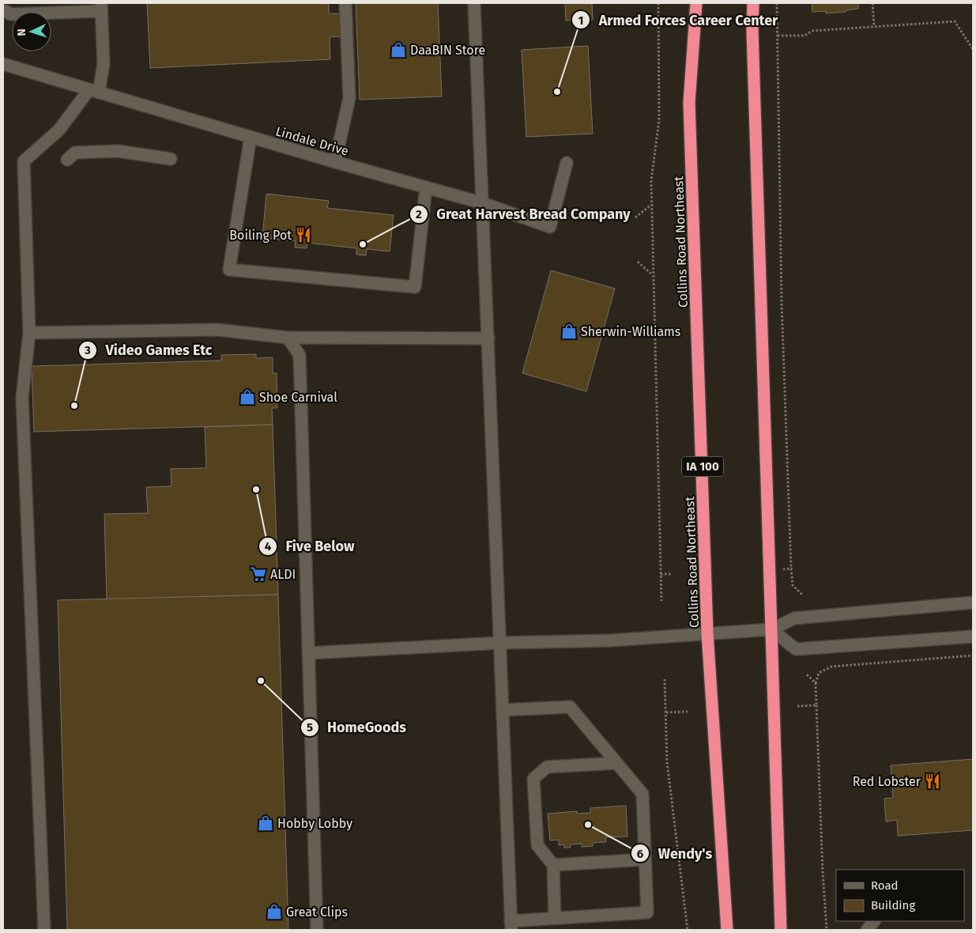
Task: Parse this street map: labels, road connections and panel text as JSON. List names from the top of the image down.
{
  "streets": {
    "highway": ["Collins Road Northeast", "IA 100"],
    "street": ["Lindale Drive"]
  },
  "places": {
    "shop": [
      "DaaBIN Store",
      "Sherwin-Williams",
      "Shoe Carnival",
      "Hobby Lobby",
      "Great Clips"
    ],
    "other": [
      "Armed Forces Career Center",
      "Great Harvest Bread Company",
      "Video Games Etc",
      "Five Below",
      "HomeGoods",
      "Wendy's"
    ],
    "restaurant": ["Boiling Pot", "Red Lobster"],
    "supermarket": ["ALDI"]
  },
  "legend": ["Road", "Building"],
  "north": "left"
}
